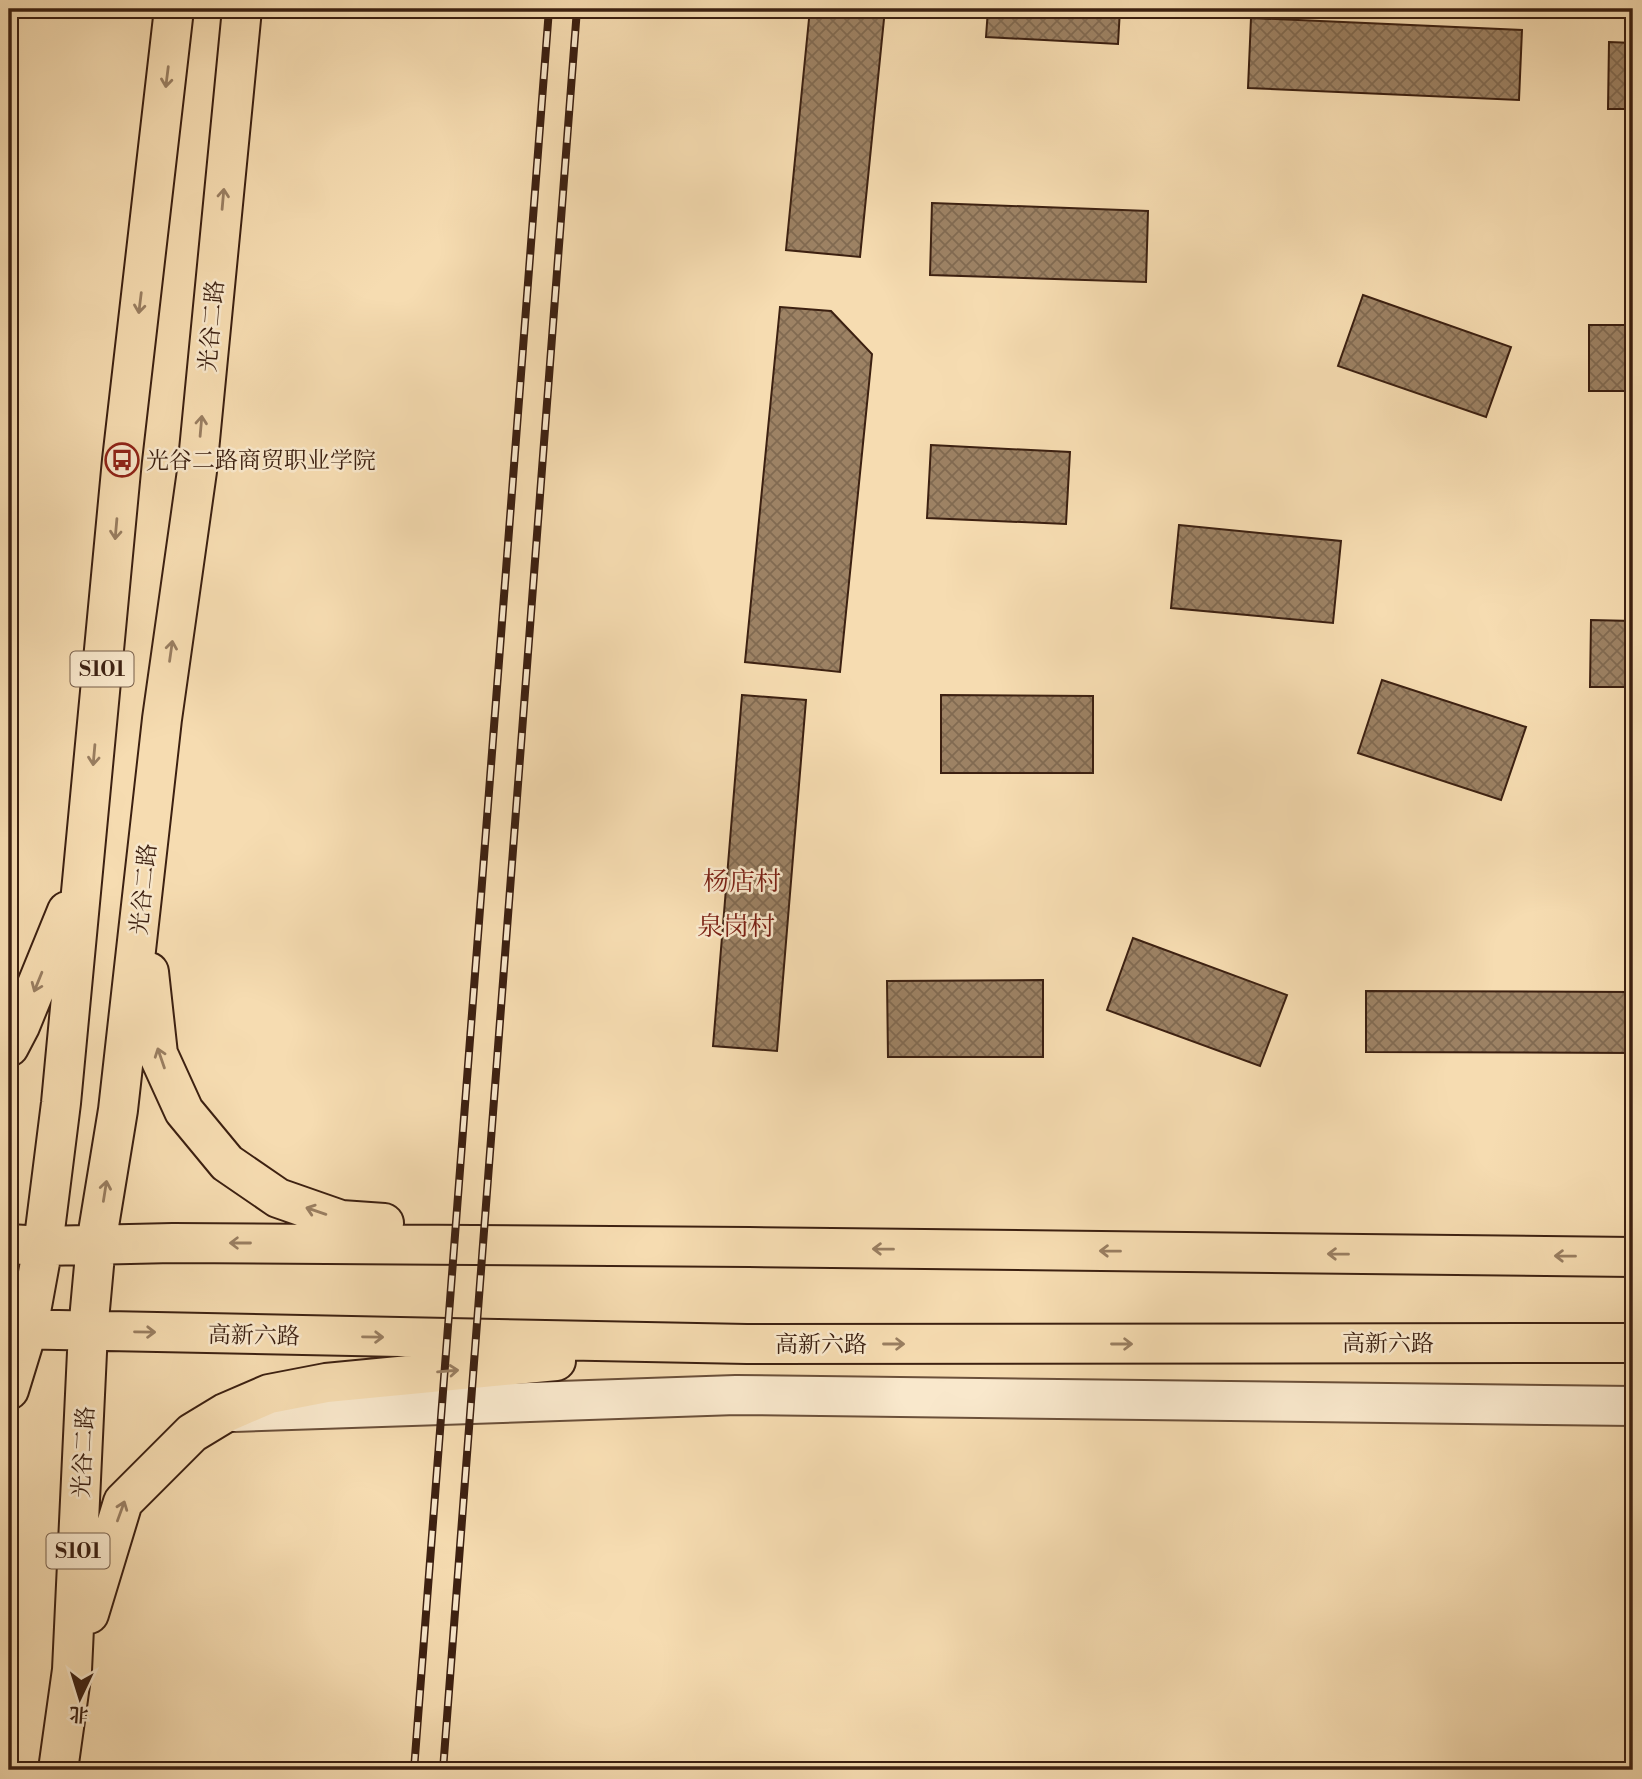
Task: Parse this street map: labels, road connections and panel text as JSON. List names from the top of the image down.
{
  "streets": {
    "main road": ["光谷二路", "S101", "高新六路"]
  },
  "crossings": [
    ["光谷二路", "高新六路"],
    ["S101", "高新六路"]
  ],
  "districts": ["杨店村", "泉岗村"],
  "places": {
    "bus stop": ["光谷二路商贸职业学院"]
  },
  "north": "bottom"
}
